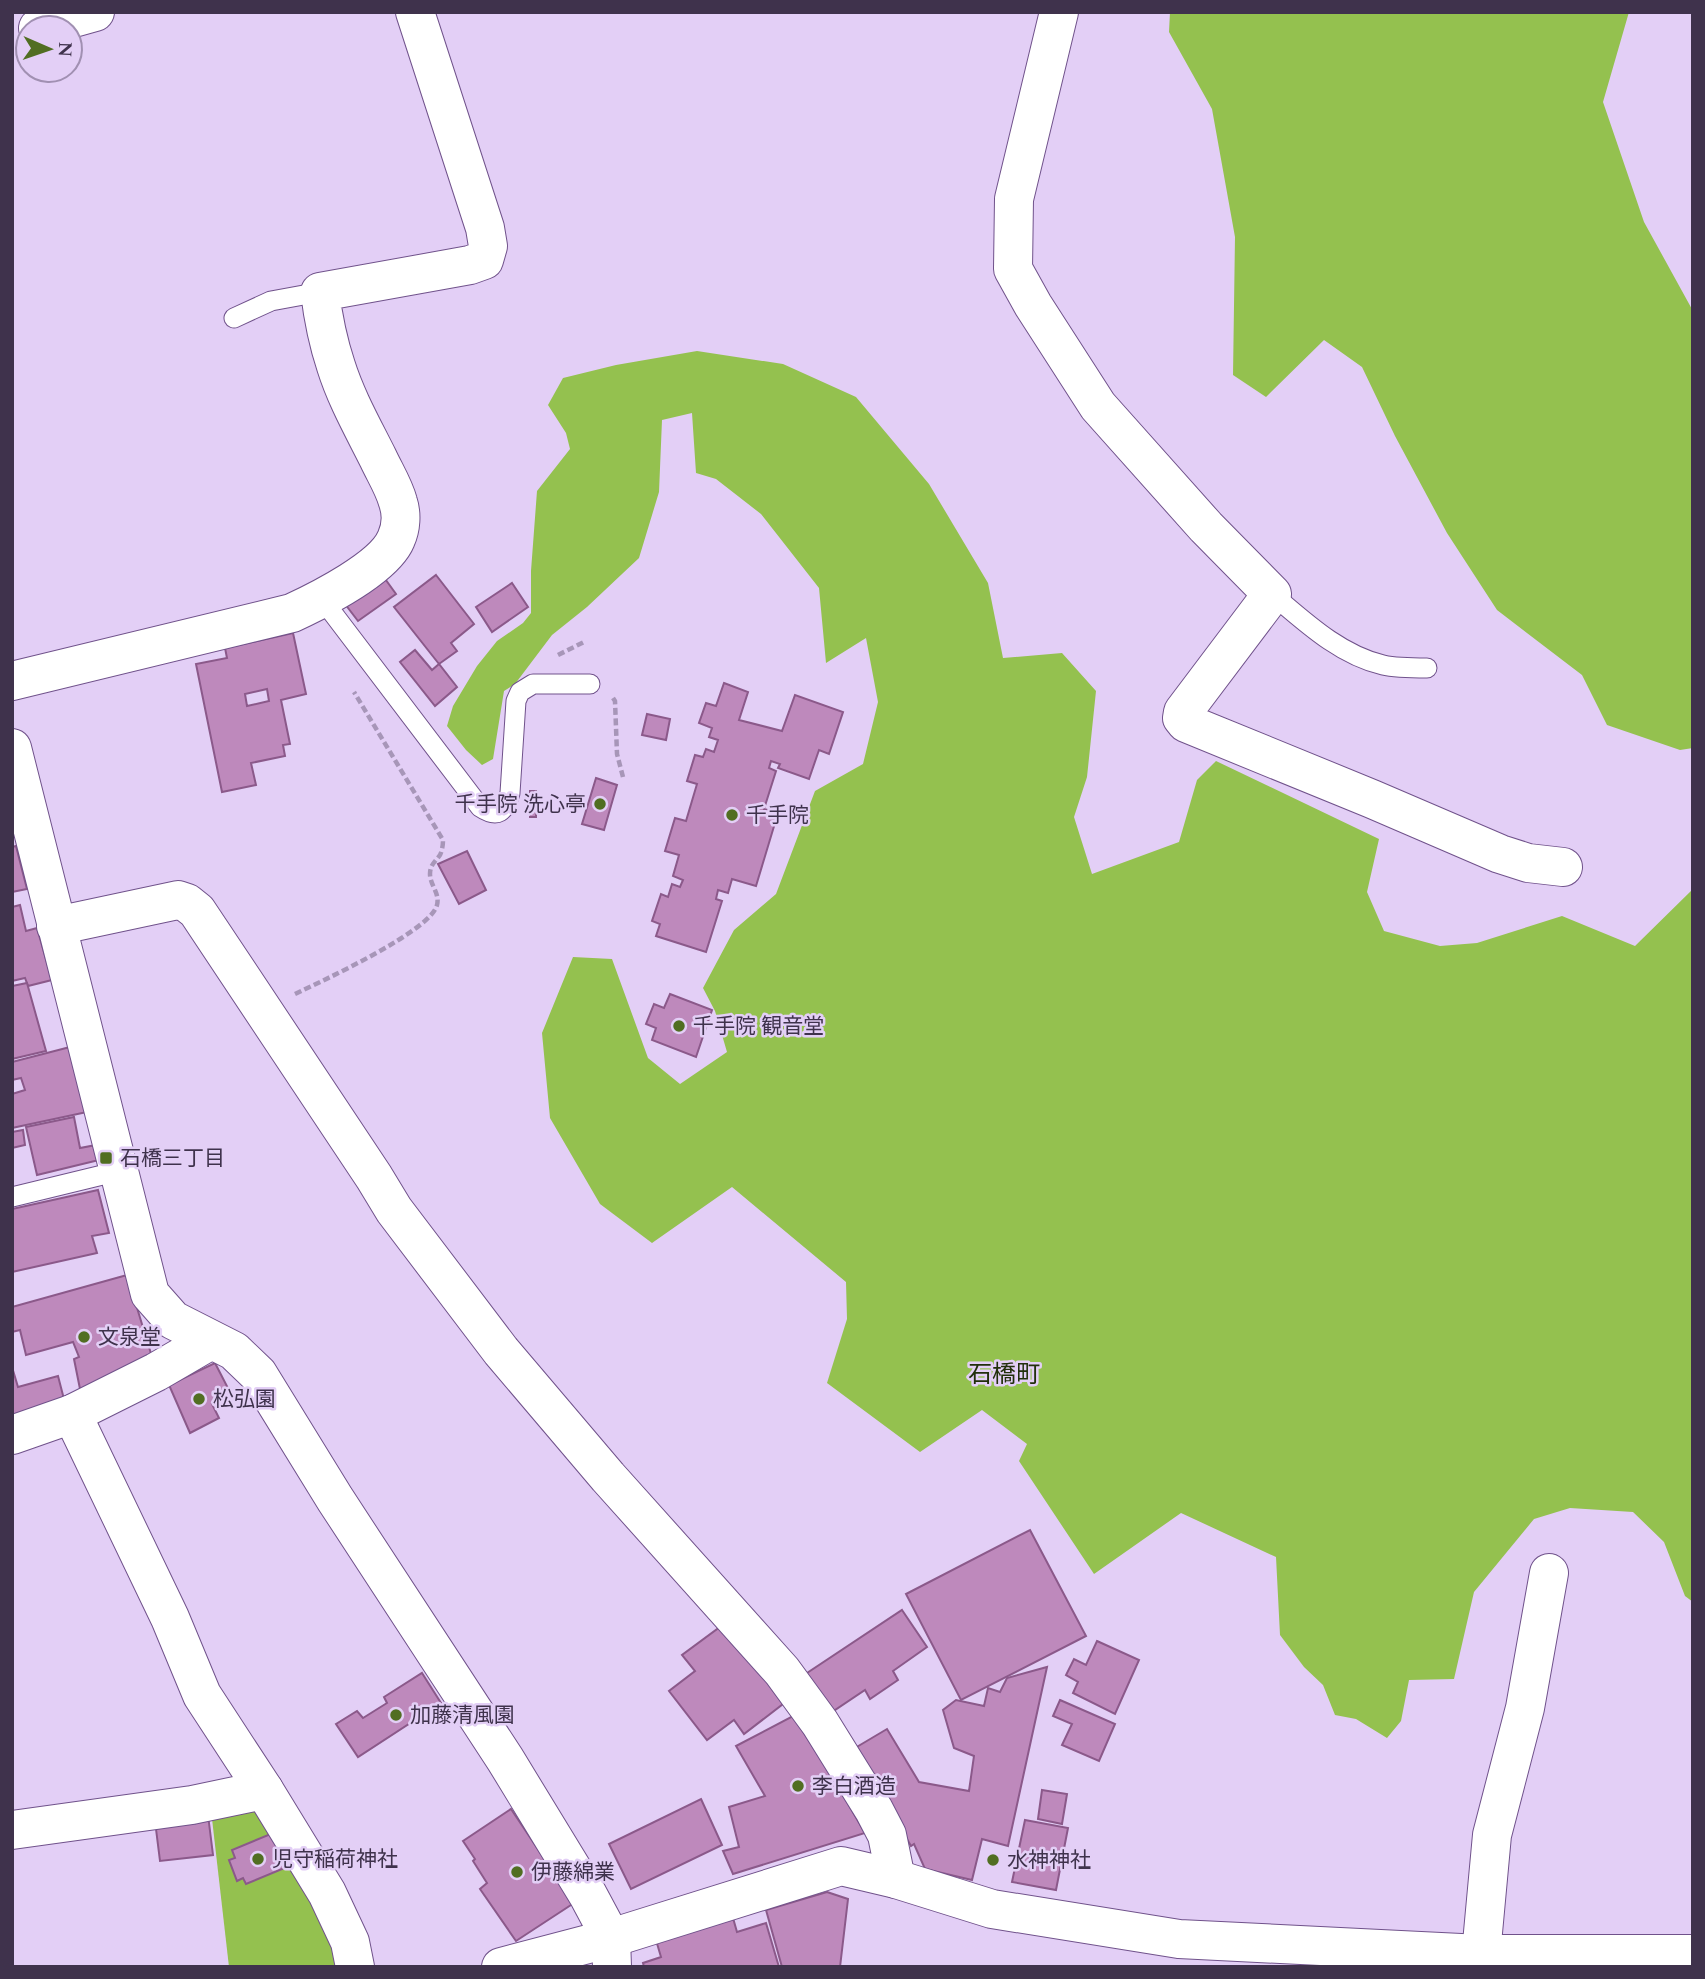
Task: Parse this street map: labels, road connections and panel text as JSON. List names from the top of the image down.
{
  "districts": ["石橋町"],
  "places": {
    "other": [
      "千手院 洗心亭",
      "千手院",
      "千手院 観音堂",
      "文泉堂",
      "松弘園",
      "加藤清風園",
      "李白酒造",
      "児守稲荷神社",
      "水神神社",
      "伊藤綿業"
    ],
    "transit": ["石橋三丁目"]
  },
  "north": "right"
}
